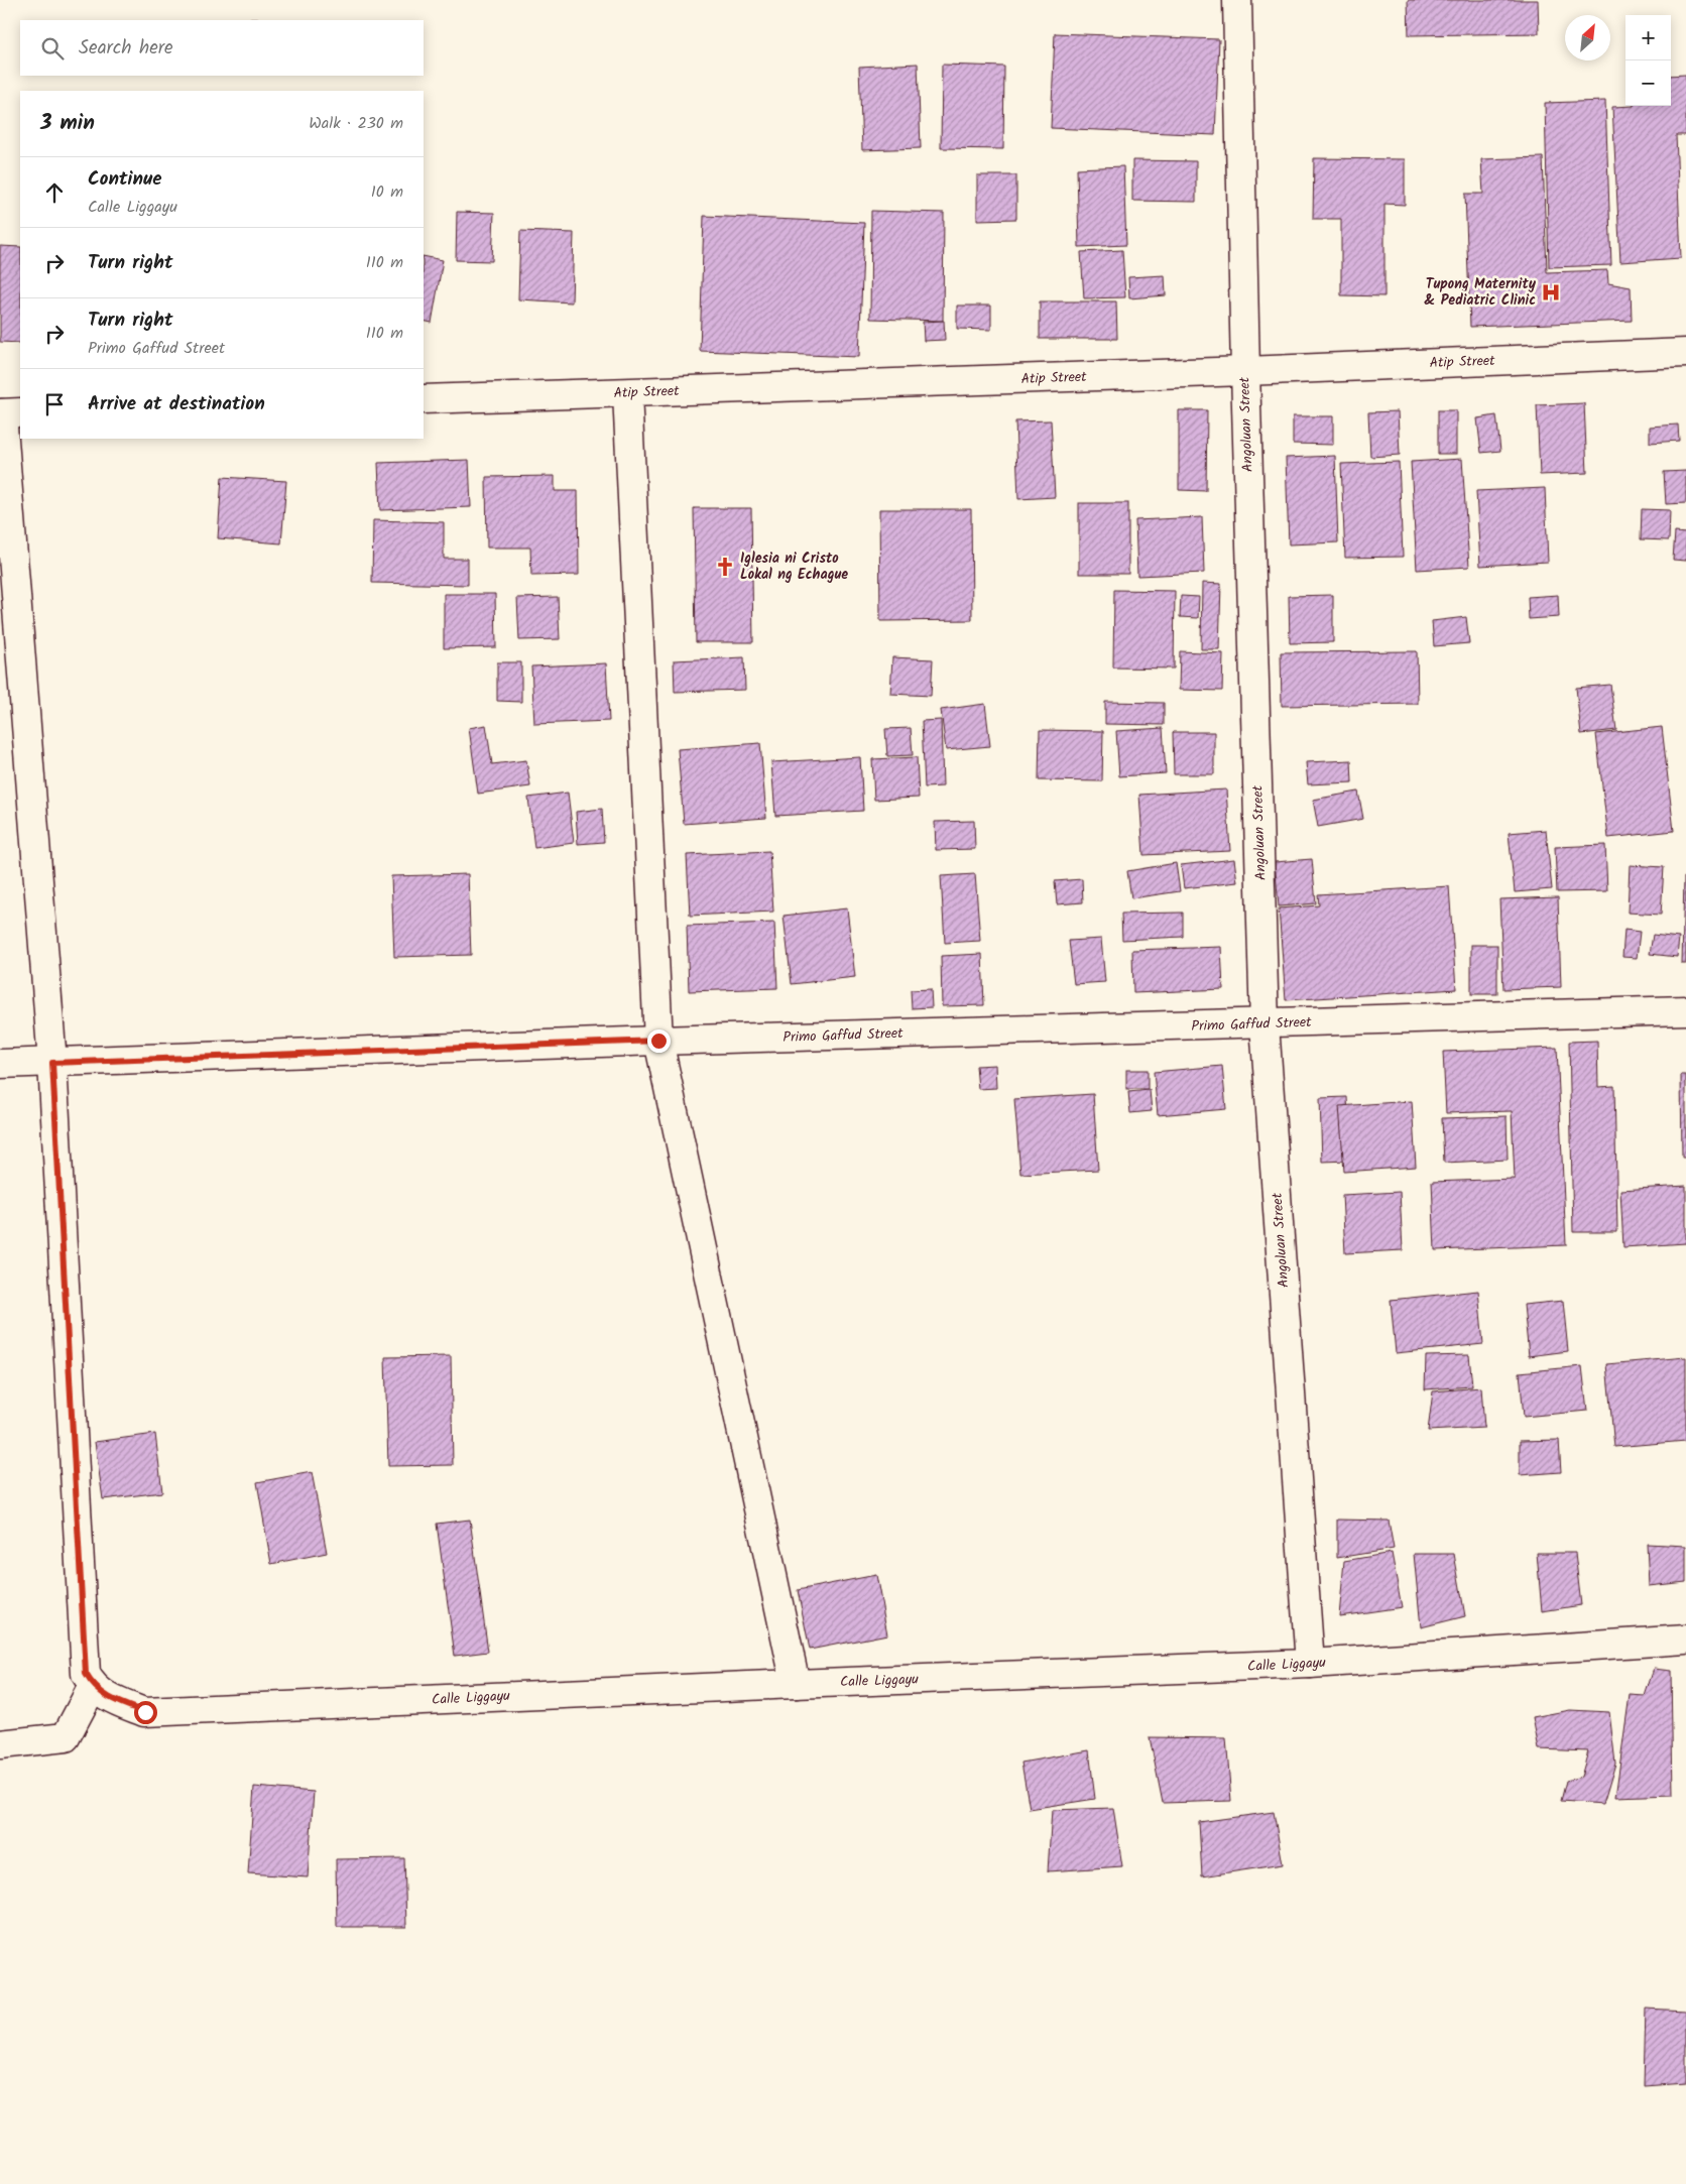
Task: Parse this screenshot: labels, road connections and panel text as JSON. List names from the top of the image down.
{
  "streets": {
    "street": [
      "Atip Street",
      "Angoluan Street",
      "Primo Gaffud Street",
      "Calle Liggayu"
    ]
  },
  "crossings": [
    ["Atip Street", "Angoluan Street"],
    ["Angoluan Street", "Primo Gaffud Street"],
    ["Angoluan Street", "Calle Liggayu"]
  ],
  "places": {
    "hospital": ["Tupong Maternity & Pediatric Clinic"],
    "church": ["Iglesia ni Cristo Lokal ng Echague"]
  },
  "north": "top right",
  "page": {
    "map_buttons": ["+", "−"],
    "search": "Search here",
    "heading": ["3 min", "Walk · 230 m"],
    "list": [
      ["Continue", "Calle Liggayu", "10 m"],
      ["Turn right", "110 m"],
      ["Turn right", "Primo Gaffud Street", "110 m"],
      "Arrive at destination"
    ]
  }
}
